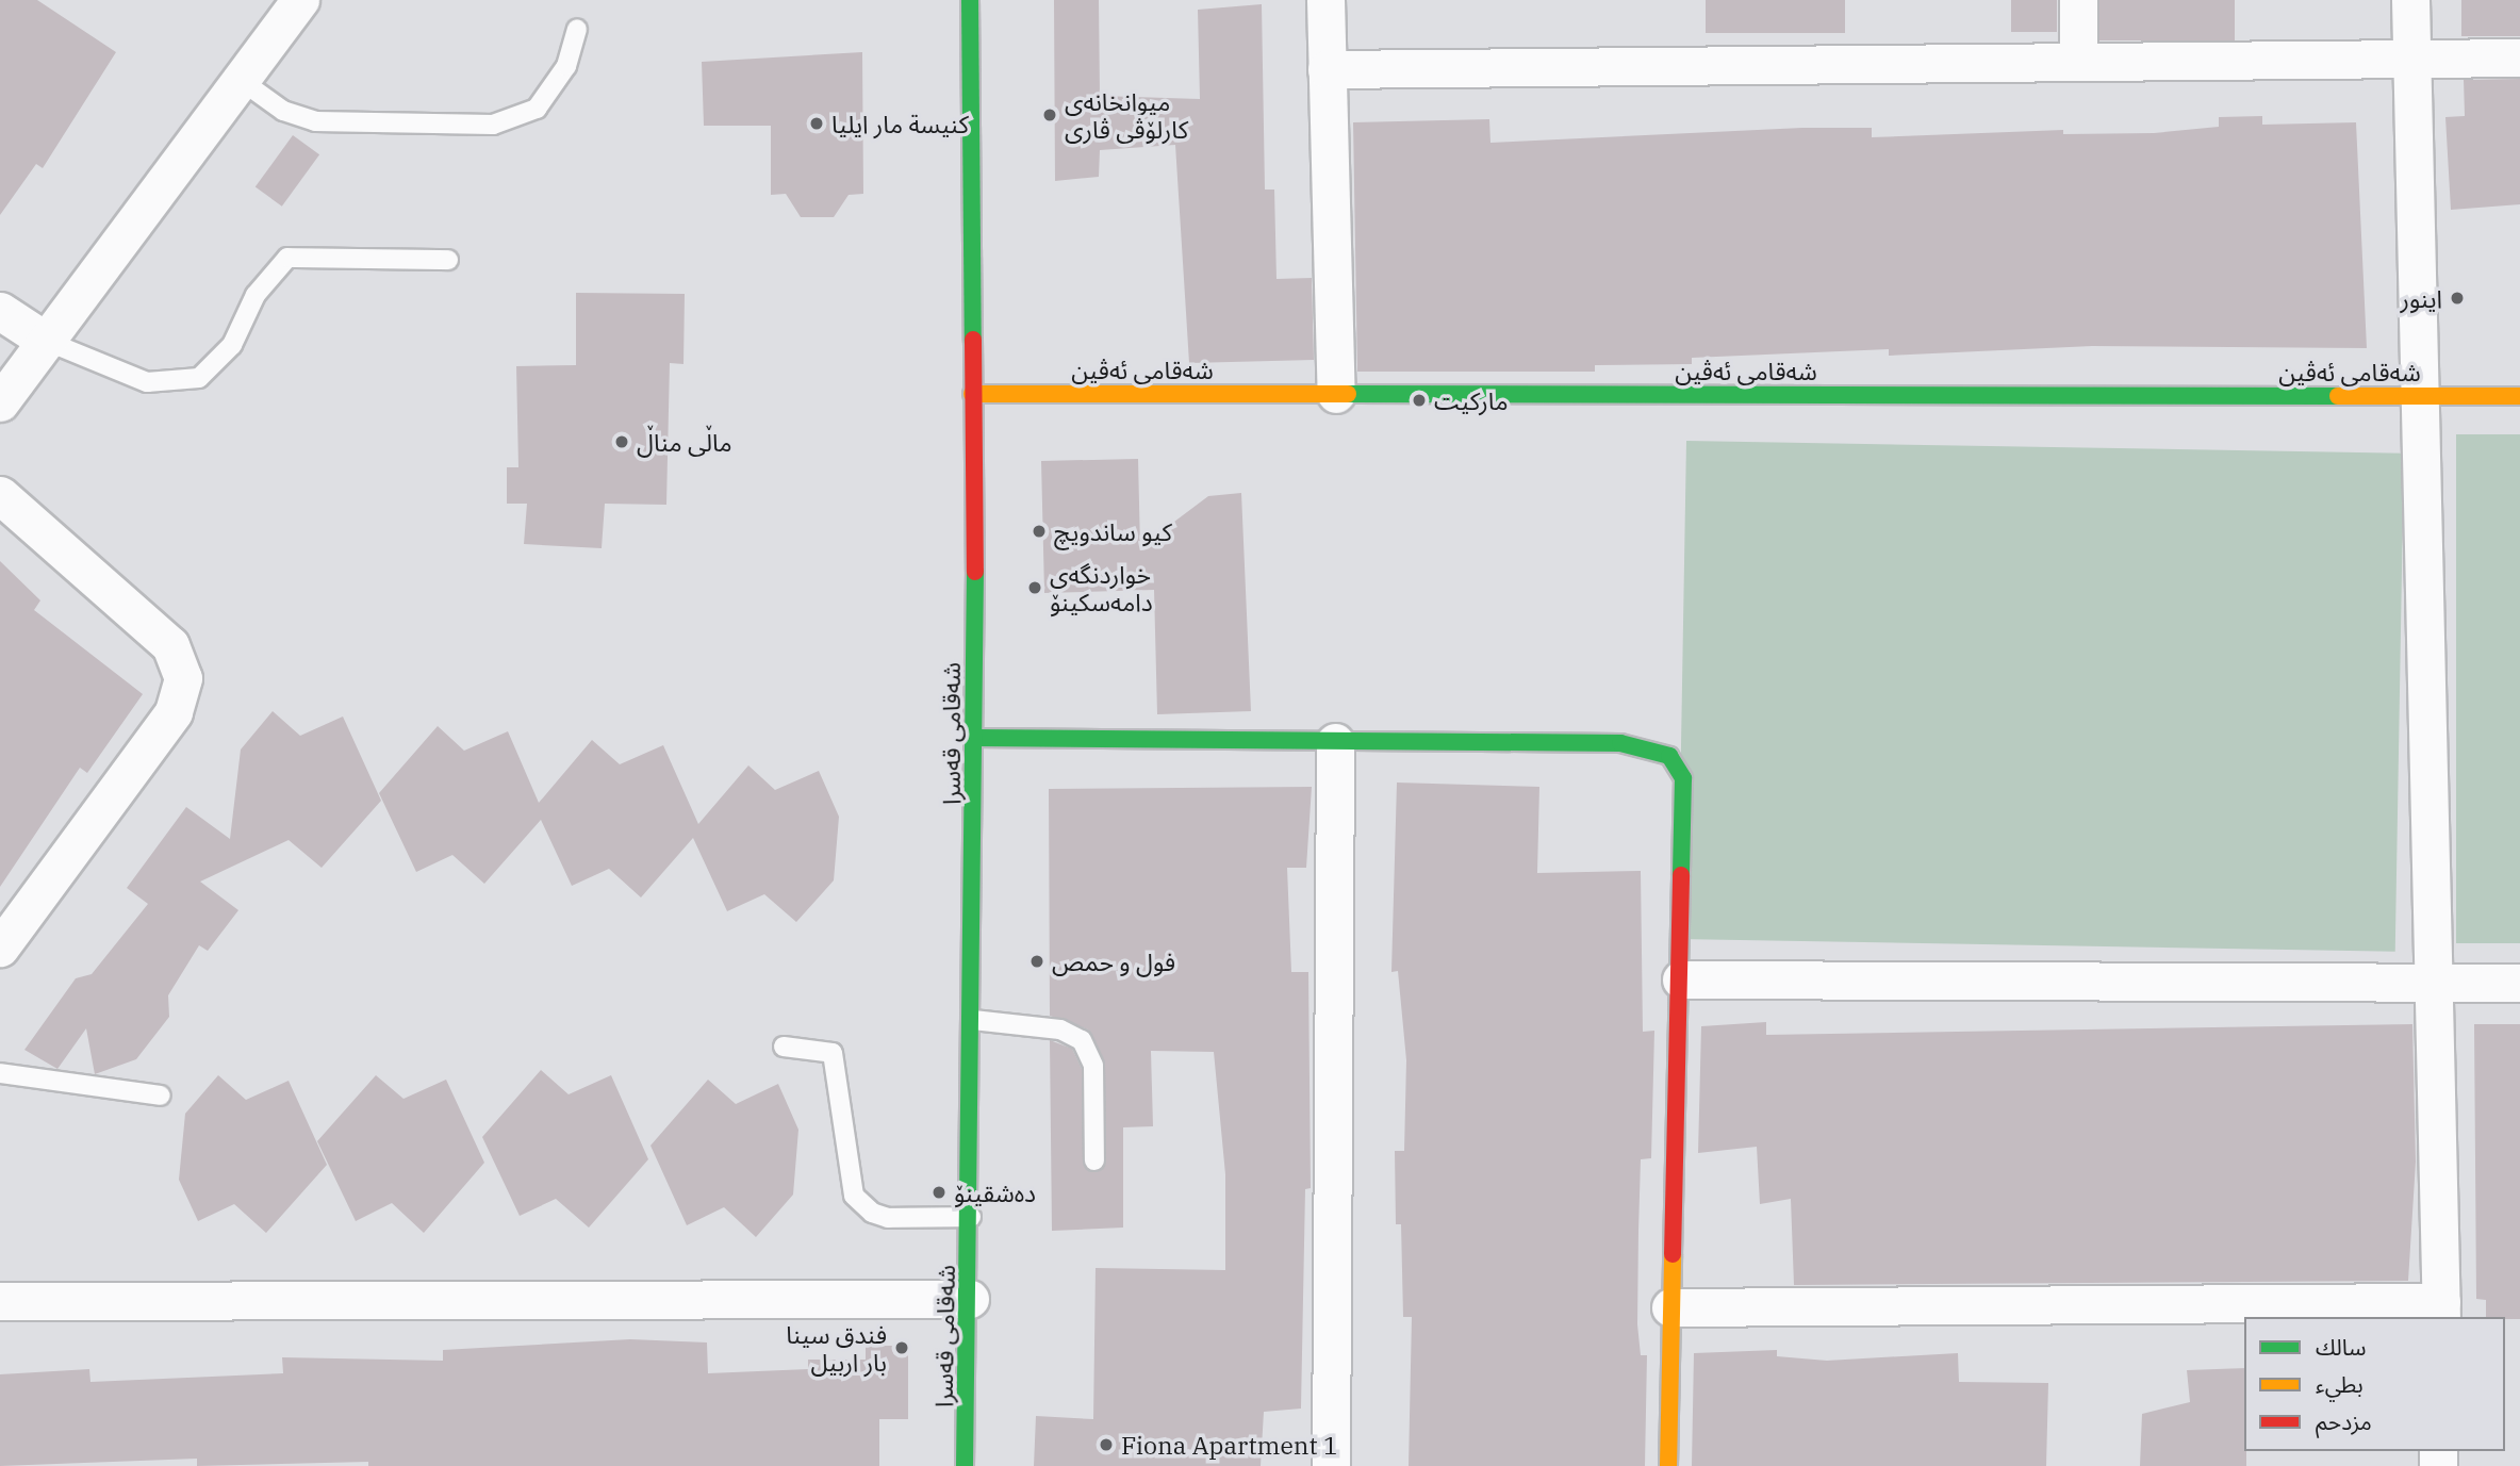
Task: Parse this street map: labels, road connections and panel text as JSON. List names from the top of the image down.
{
  "streets": {
    "street": ["شەقامی ئەڤین", "شەقامی قەسرا"]
  },
  "crossings": [
    ["شەقامی ئەڤین", "شەقامی قەسرا"]
  ],
  "places": [
    "میوانخانەی کارلۆڤی ڤاری",
    "كنيسة مار ايليا",
    "اينور",
    "ماركيت",
    "ماڵی مناڵ",
    "کیو ساندویچ",
    "خواردنگەی دامەسکینۆ",
    "فول و حمص",
    "دەشقینۆ",
    "فندق سينا بار اربيل",
    "Fiona Apartment 1"
  ],
  "legend": ["سالك", "بطيء", "مزدحم"]
}
